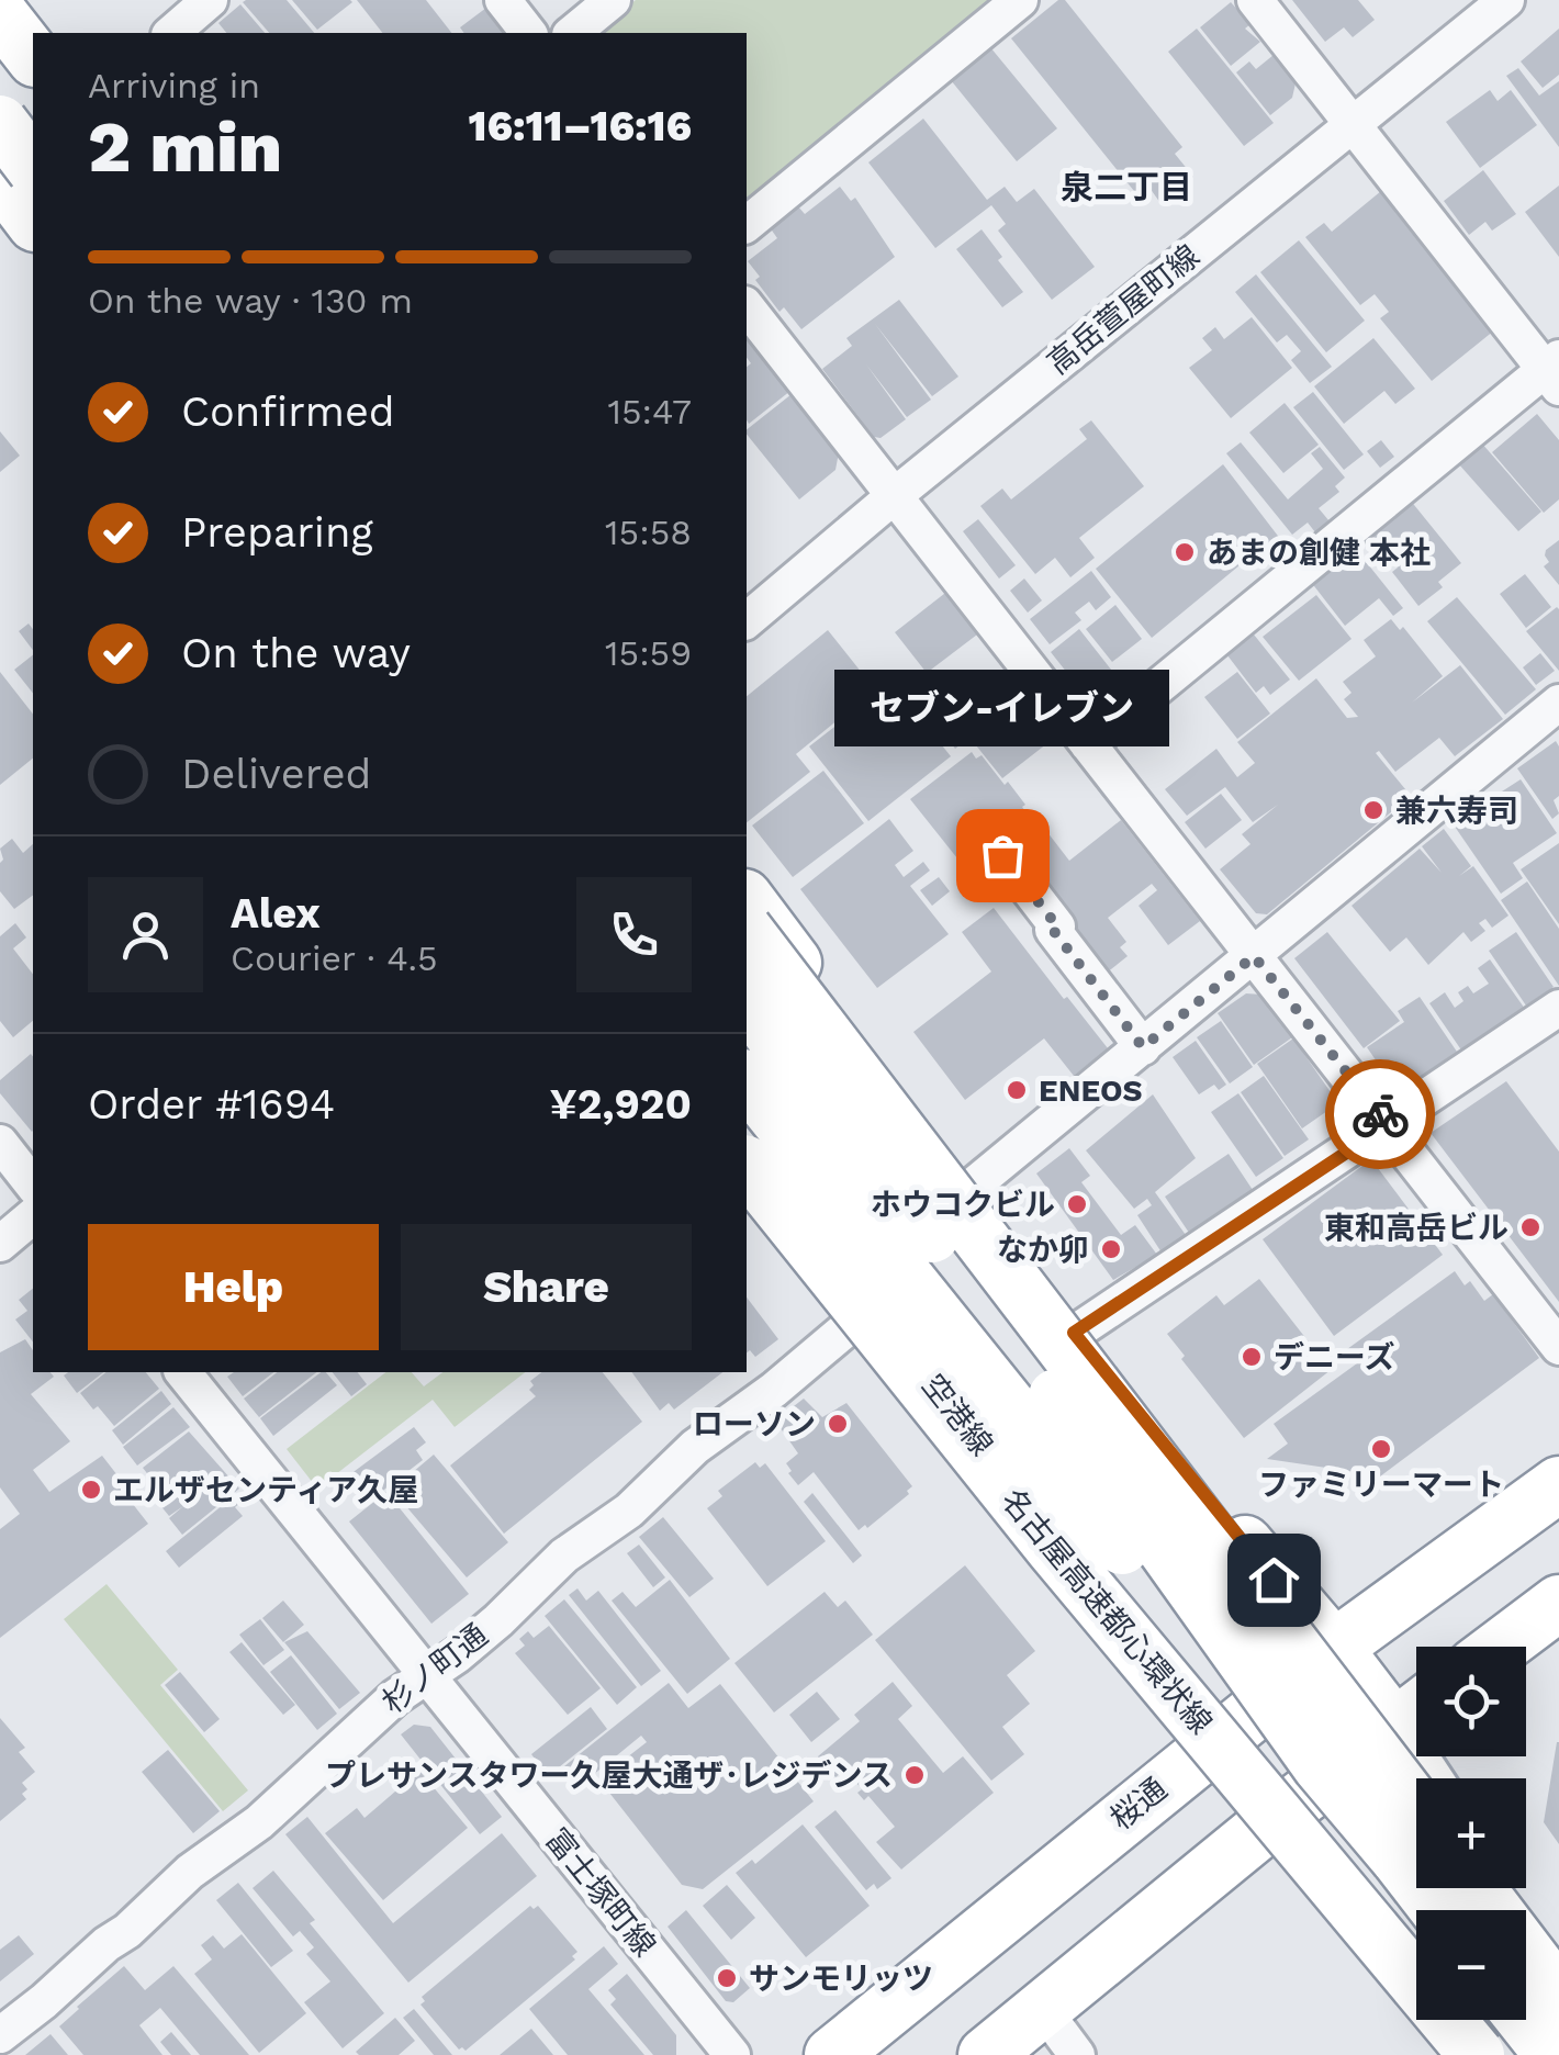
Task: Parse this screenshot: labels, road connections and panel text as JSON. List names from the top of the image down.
{
  "streets": {
    "highway": ["空港線", "名古屋高速都心環状線", "桜通"],
    "street": ["高岳萱屋町線", "杉ノ町通", "富士塚町線"]
  },
  "crossings": [
    ["空港線", "杉ノ町通"],
    ["空港線", "桜通"],
    ["杉ノ町通", "富士塚町線"]
  ],
  "districts": ["泉二丁目"],
  "places": [
    "あまの創健 本社",
    "兼六寿司",
    "セブン-イレブン",
    "ENEOS",
    "ホウコクビル",
    "東和高岳ビル",
    "なか卯",
    "デニーズ",
    "ローソン",
    "ファミリーマート",
    "エルザセンティア久屋",
    "プレサンスタワー久屋大通ザ･レジデンス",
    "サンモリッツ"
  ],
  "page": {
    "heading": ["2 min", "Arriving in", "16:11–16:16"],
    "panel": [
      "Alex",
      "Courier · 4.5",
      "Order #1694",
      "¥2,920"
    ],
    "bar": "On the way · 130 m",
    "list": [
      ["Confirmed", "15:47"],
      ["Preparing", "15:58"],
      ["On the way", "15:59"],
      "Delivered"
    ],
    "bubble": "セブン-イレブン",
    "buttons": ["Help", "Share"],
    "map_buttons": ["+", "−"]
  }
}
